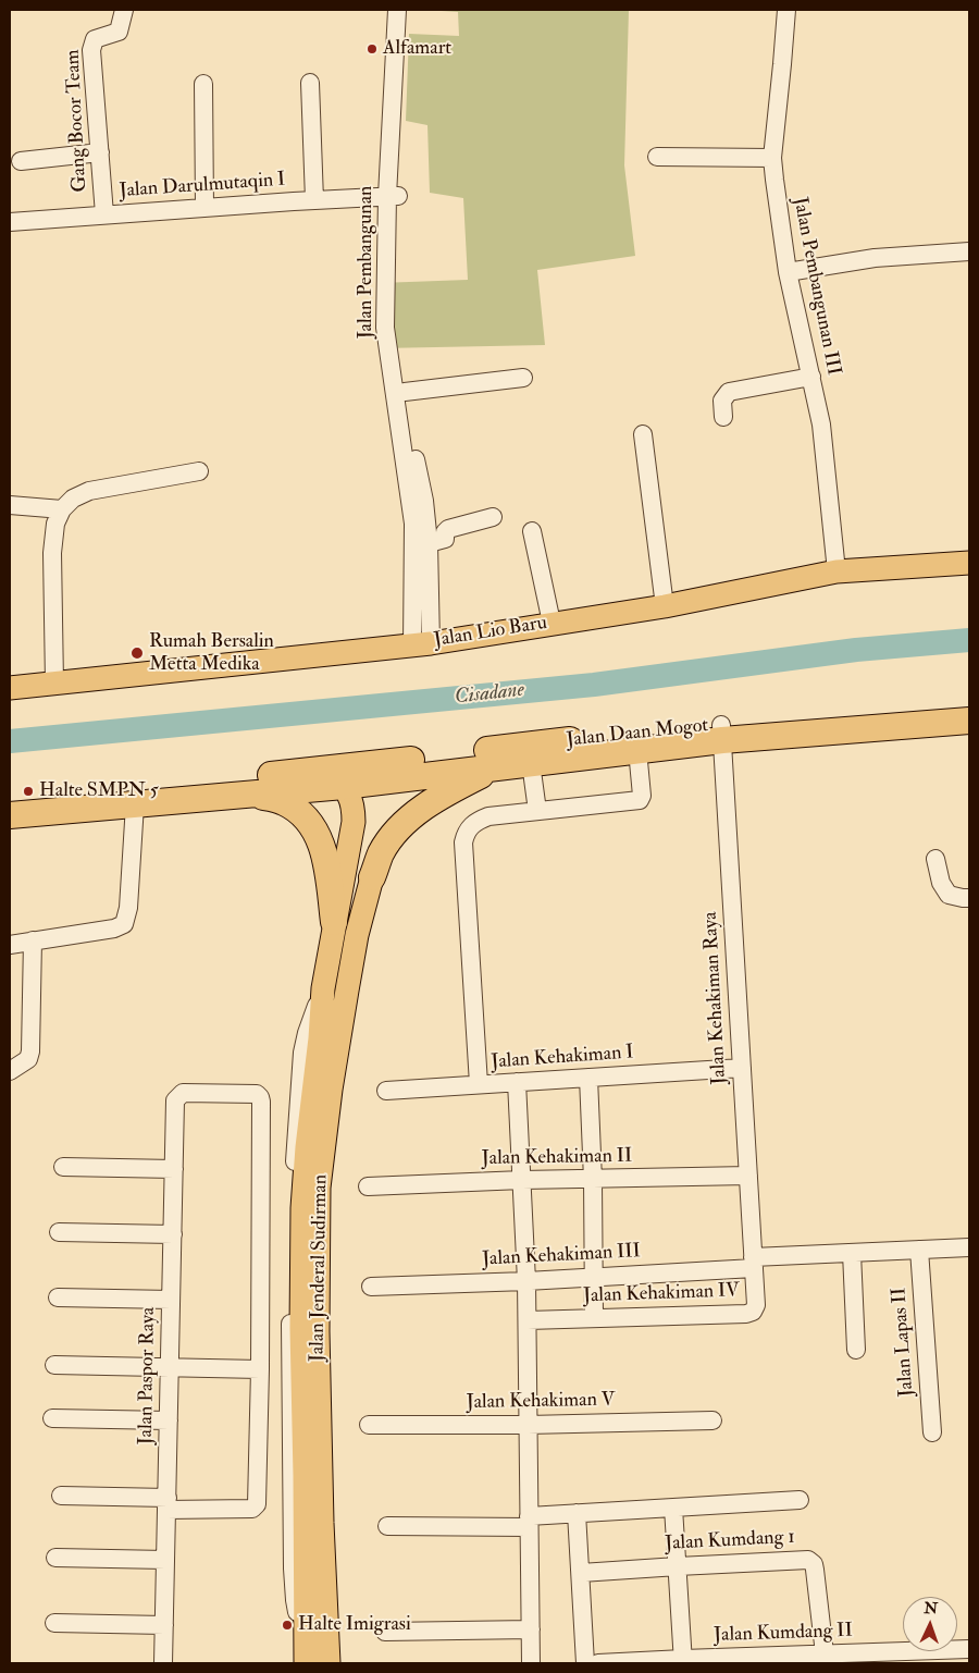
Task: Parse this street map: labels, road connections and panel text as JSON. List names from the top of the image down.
{
  "streets": {
    "highway": ["Jalan Daan Mogot"],
    "main road": ["Jalan Lio Baru", "Jalan Jenderal Sudirman"],
    "street": [
      "Gang Bocor Team",
      "Jalan Darulmutaqin I",
      "Jalan Pembangunan",
      "Jalan Pembangunan III",
      "Jalan Kehakiman Raya",
      "Jalan Kehakiman I",
      "Jalan Kehakiman II",
      "Jalan Kehakiman III",
      "Jalan Kehakiman IV",
      "Jalan Lapas II",
      "Jalan Paspor Raya",
      "Jalan Kehakiman V",
      "Jalan Kumdang 1",
      "Jalan Kumdang II"
    ]
  },
  "crossings": [
    ["Gang Bocor Team", "Jalan Darulmutaqin I"],
    ["Jalan Darulmutaqin I", "Jalan Pembangunan"],
    ["Jalan Pembangunan", "Jalan Lio Baru"],
    ["Jalan Pembangunan III", "Jalan Lio Baru"],
    ["Jalan Daan Mogot", "Jalan Kehakiman Raya"],
    ["Jalan Daan Mogot", "Jalan Jenderal Sudirman"],
    ["Jalan Kehakiman Raya", "Jalan Kehakiman I"],
    ["Jalan Kehakiman Raya", "Jalan Kehakiman II"],
    ["Jalan Kehakiman Raya", "Jalan Kehakiman III"],
    ["Jalan Kehakiman Raya", "Jalan Kehakiman IV"],
    ["Jalan Kehakiman III", "Jalan Kehakiman IV"],
    ["Jalan Kehakiman III", "Jalan Lapas II"],
    ["Jalan Kumdang 1", "Jalan Kumdang II"]
  ],
  "water": ["Cisadane"],
  "places": [
    "Alfamart",
    "Rumah Bersalin Metta Medika",
    "Halte SMPN 5",
    "Halte Imigrasi"
  ],
  "north": "top"
}
